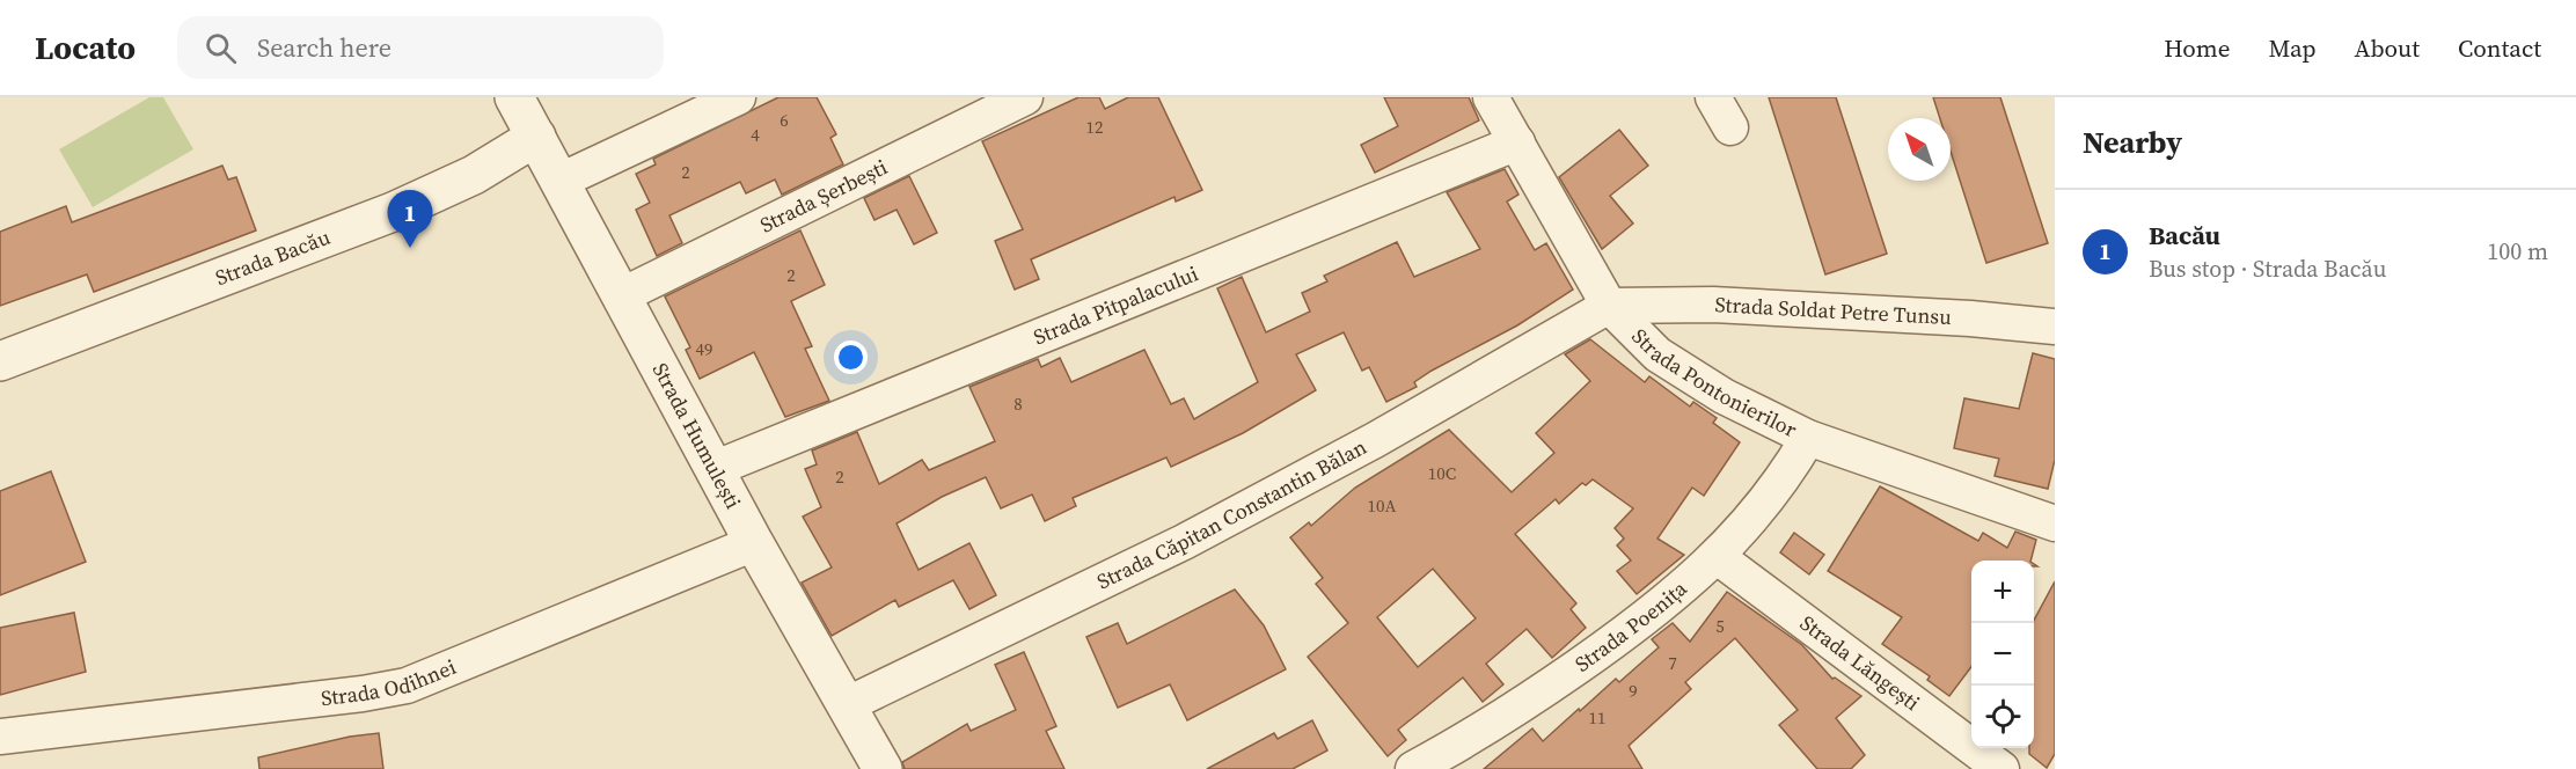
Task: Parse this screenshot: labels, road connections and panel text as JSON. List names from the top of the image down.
{
  "streets": {
    "street": [
      "Strada Șerbești",
      "Strada Bacău",
      "Strada Pitpalacului",
      "Strada Soldat Petre Tunsu",
      "Strada Pontonierilor",
      "Strada Humulești",
      "Strada Căpitan Constantin Bălan",
      "Strada Poenița",
      "Strada Lăngești",
      "Strada Odihnei"
    ]
  },
  "crossings": [
    ["Strada Șerbești", "Strada Humulești"],
    ["Strada Bacău", "Strada Humulești"],
    ["Strada Pitpalacului", "Strada Pontonierilor"],
    ["Strada Pitpalacului", "Strada Humulești"],
    ["Strada Soldat Petre Tunsu", "Strada Pontonierilor"],
    ["Strada Soldat Petre Tunsu", "Strada Căpitan Constantin Bălan"],
    ["Strada Pontonierilor", "Strada Căpitan Constantin Bălan"],
    ["Strada Pontonierilor", "Strada Poenița"],
    ["Strada Humulești", "Strada Căpitan Constantin Bălan"],
    ["Strada Humulești", "Strada Odihnei"],
    ["Strada Poenița", "Strada Lăngești"]
  ],
  "house_numbers": [
    "6",
    "12",
    "4",
    "2",
    "2",
    "49",
    "8",
    "10C",
    "2",
    "10A",
    "5",
    "7",
    "9",
    "11"
  ],
  "north": "top left",
  "page": {
    "header": "Locato",
    "search": "Search here",
    "nav": [
      "Home",
      "Map",
      "About",
      "Contact"
    ],
    "heading": "Nearby",
    "list": [
      {
        "mark": "1",
        "name": "Bacău",
        "note": "Bus stop · Strada Bacău",
        "value": "100 m"
      }
    ],
    "pins": "1",
    "map_buttons": ["+", "−"]
  }
}
